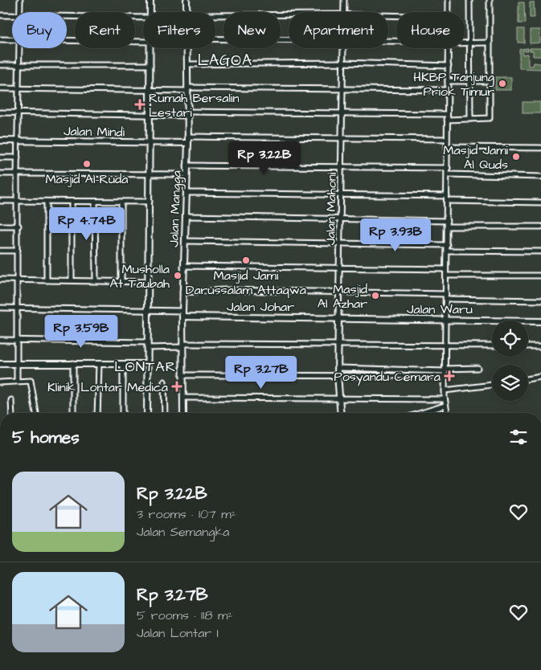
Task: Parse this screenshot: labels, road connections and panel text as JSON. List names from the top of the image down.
{
  "streets": {
    "street": [
      "Jalan Mindi",
      "Jalan Mangga",
      "Jalan Mahoni",
      "Jalan Johar",
      "Jalan Waru"
    ]
  },
  "crossings": [
    ["Jalan Mindi", "Jalan Mangga"],
    ["Jalan Mangga", "Jalan Johar"],
    ["Jalan Mahoni", "Jalan Johar"],
    ["Jalan Mahoni", "Jalan Waru"],
    ["Jalan Johar", "Jalan Waru"]
  ],
  "districts": ["LAGOA", "LONTAR"],
  "places": {
    "other": [
      "HKBP Tanjung Priok Timur",
      "Masjid Jami Al Quds",
      "Masjid Al-Ruda",
      "Masjid Jami Darussalam Attaqwa",
      "Musholla At Taubah",
      "Masjid Al Azhar"
    ],
    "health": ["Rumah Bersalin Lestari", "Posyandu Cemara", "Klinik Lontar Medica"]
  },
  "page": {
    "chip": [
      "Buy",
      "Rent",
      "Filters",
      "New",
      "Apartment",
      "House"
    ],
    "price": [
      "Rp 3.22B",
      "Rp 4.74B",
      "Rp 3.93B",
      "Rp 3.59B",
      "Rp 3.27B"
    ],
    "heading": "5 homes",
    "list": [
      {
        "name": "Rp 3.22B",
        "note": "3 rooms · 107 m² · Jalan Semangka"
      },
      {
        "name": "Rp 3.27B",
        "note": "5 rooms · 118 m² · Jalan Lontar I"
      }
    ]
  }
}
